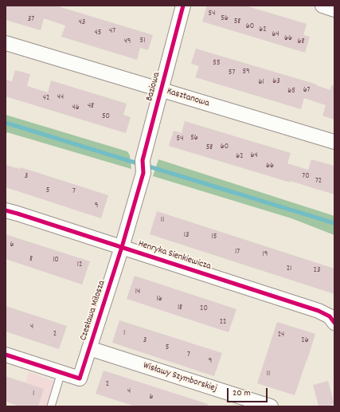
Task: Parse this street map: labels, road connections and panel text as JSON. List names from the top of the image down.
{
  "streets": {
    "street": [
      "Baziowa",
      "Kasztanowa",
      "Henryka Sienkiewicza",
      "Czesława Miłosza",
      "Wisławy Szymborskiej"
    ]
  },
  "crossings": [
    ["Baziowa", "Kasztanowa"],
    ["Baziowa", "Czesława Miłosza"],
    ["Henryka Sienkiewicza", "Czesława Miłosza"],
    ["Czesława Miłosza", "Wisławy Szymborskiej"]
  ],
  "house_numbers": [
    "54",
    "56",
    "37",
    "58",
    "43",
    "60",
    "62",
    "47",
    "45",
    "64",
    "66",
    "51",
    "49",
    "68",
    "55",
    "59",
    "57",
    "63",
    "61",
    "67",
    "65",
    "44",
    "42",
    "48",
    "46",
    "50",
    "56",
    "54",
    "60",
    "58",
    "64",
    "62",
    "66",
    "3",
    "70",
    "72",
    "5",
    "7",
    "9",
    "11",
    "13",
    "15",
    "6",
    "17",
    "19",
    "8",
    "10",
    "12",
    "21",
    "23",
    "14",
    "16",
    "18",
    "20",
    "22",
    "4",
    "1",
    "2",
    "24",
    "3",
    "26",
    "5",
    "7",
    "9",
    "11",
    "2",
    "4",
    "1",
    "6"
  ],
  "scale_bar": "20 m"
}
